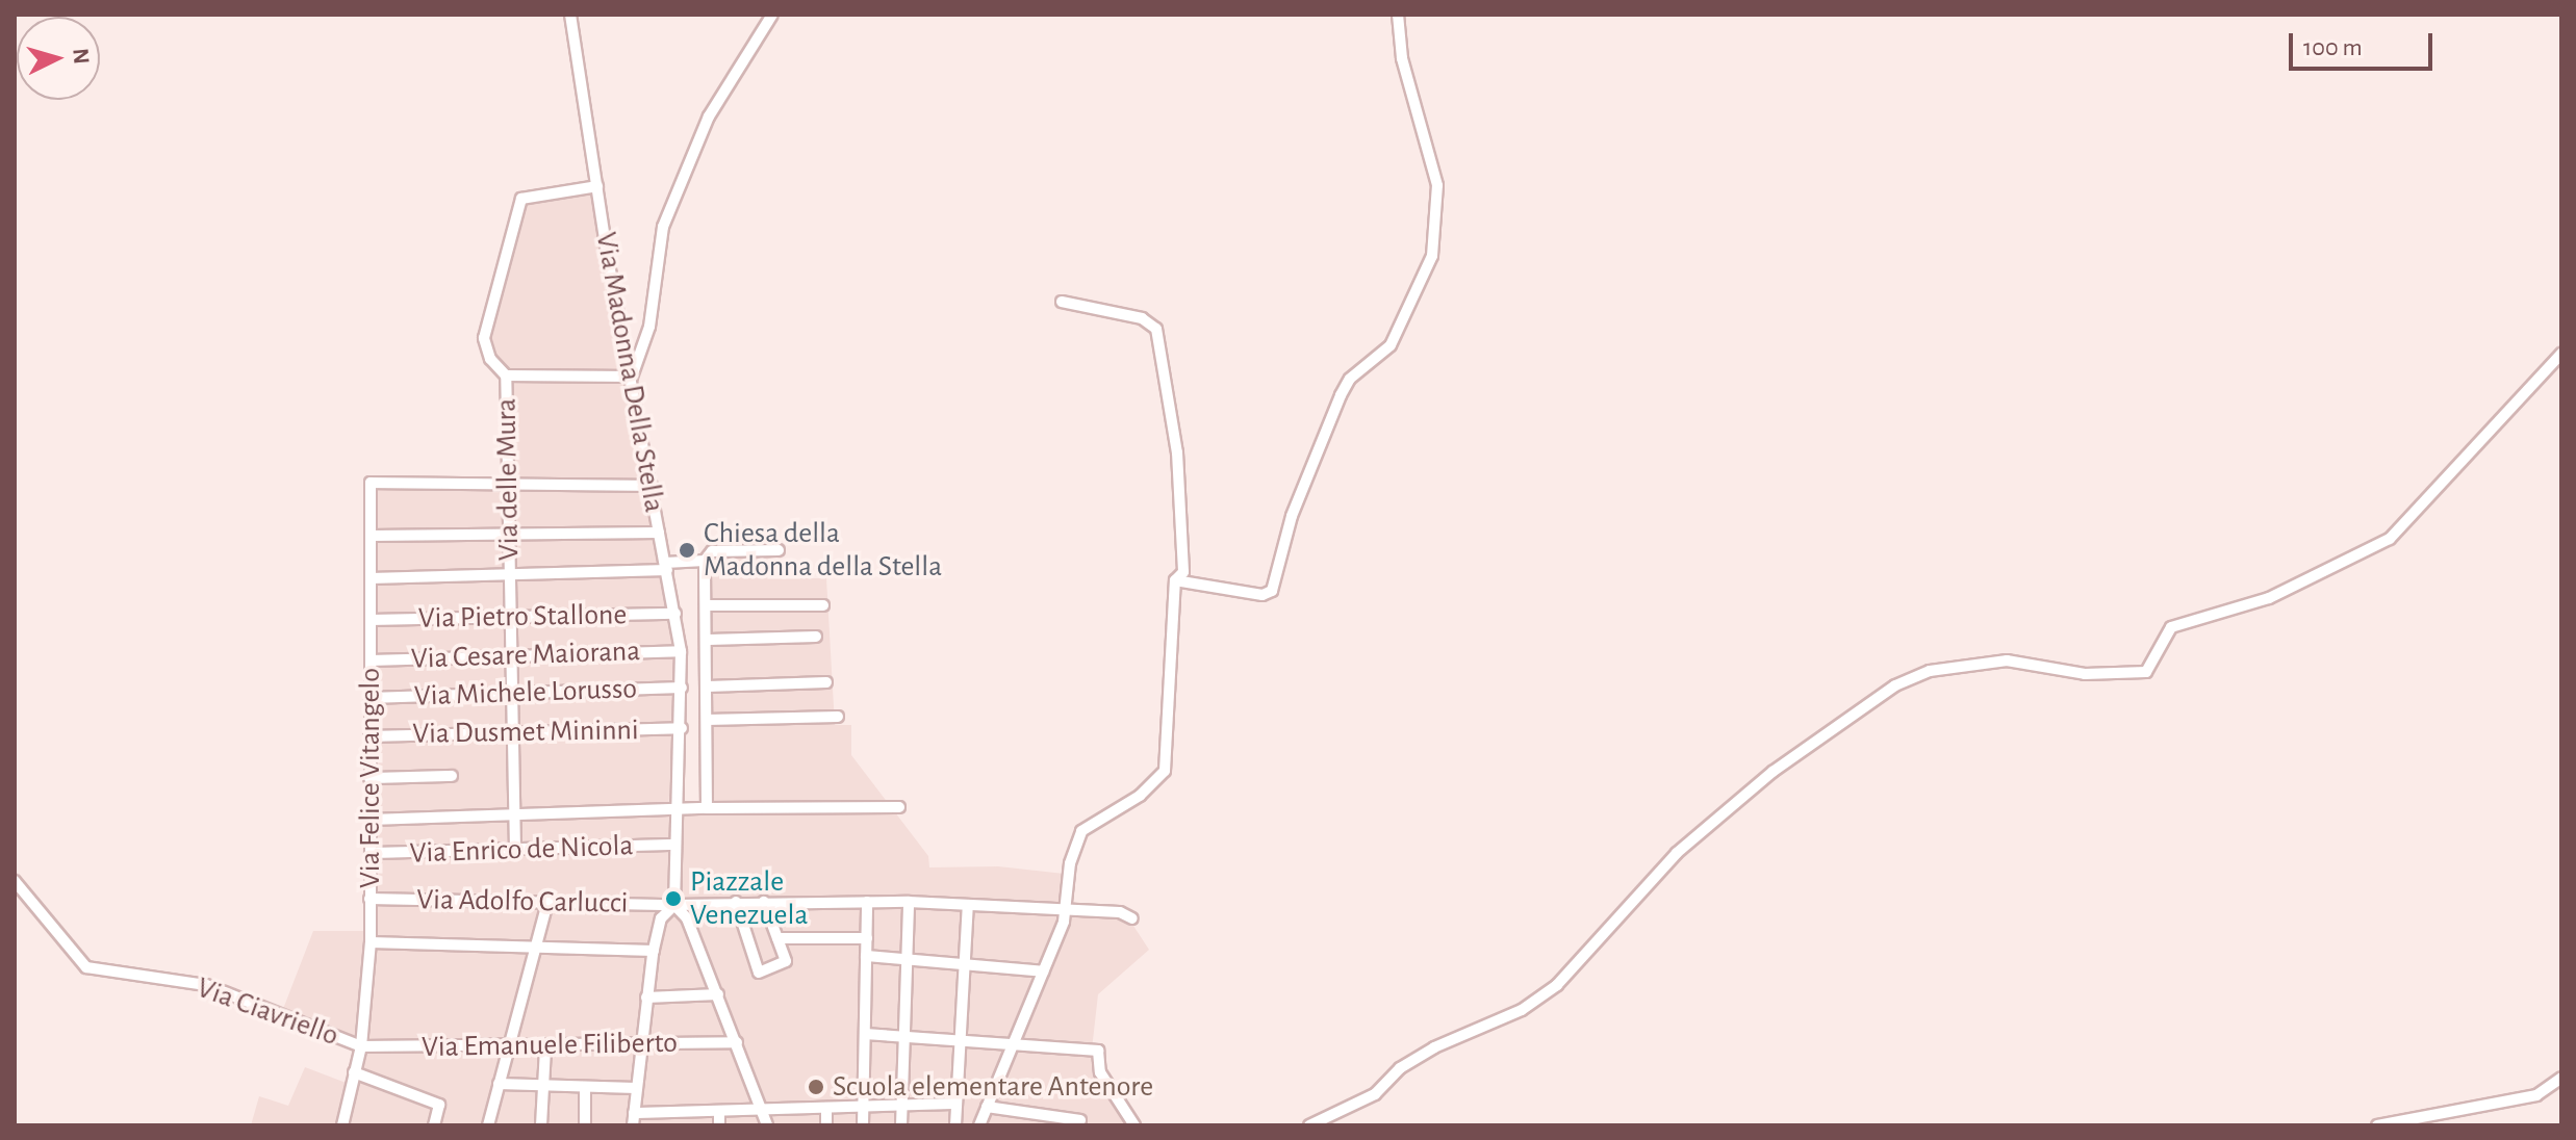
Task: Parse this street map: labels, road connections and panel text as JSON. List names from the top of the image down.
{
  "streets": {
    "street": [
      "Via Madonna Della Stella",
      "Via delle Mura",
      "Via Pietro Stallone",
      "Via Cesare Maiorana",
      "Via Michele Lorusso",
      "Via Dusmet Mininni",
      "Via Felice Vitangelo",
      "Via Enrico de Nicola",
      "Via Adolfo Carlucci",
      "Via Ciavriello",
      "Via Emanuele Filiberto"
    ]
  },
  "crossings": [
    ["Via Madonna Della Stella", "Via delle Mura"],
    ["Via Madonna Della Stella", "Via Pietro Stallone"],
    ["Via Madonna Della Stella", "Via Cesare Maiorana"],
    ["Via Madonna Della Stella", "Via Michele Lorusso"],
    ["Via Madonna Della Stella", "Via Dusmet Mininni"],
    ["Via Madonna Della Stella", "Via Enrico de Nicola"],
    ["Via Madonna Della Stella", "Via Adolfo Carlucci"],
    ["Via delle Mura", "Via Pietro Stallone"],
    ["Via delle Mura", "Via Cesare Maiorana"],
    ["Via delle Mura", "Via Michele Lorusso"],
    ["Via delle Mura", "Via Dusmet Mininni"],
    ["Via delle Mura", "Via Felice Vitangelo"],
    ["Via delle Mura", "Via Enrico de Nicola"],
    ["Via Pietro Stallone", "Via Felice Vitangelo"],
    ["Via Cesare Maiorana", "Via Felice Vitangelo"],
    ["Via Michele Lorusso", "Via Felice Vitangelo"],
    ["Via Dusmet Mininni", "Via Felice Vitangelo"],
    ["Via Felice Vitangelo", "Via Enrico de Nicola"],
    ["Via Felice Vitangelo", "Via Adolfo Carlucci"],
    ["Via Felice Vitangelo", "Via Ciavriello"],
    ["Via Felice Vitangelo", "Via Emanuele Filiberto"],
    ["Via Ciavriello", "Via Emanuele Filiberto"]
  ],
  "places": ["Chiesa della Madonna della Stella", "Piazzale Venezuela", "Scuola elementare Antenore"],
  "scale_bar": "100 m",
  "north": "right"
}
